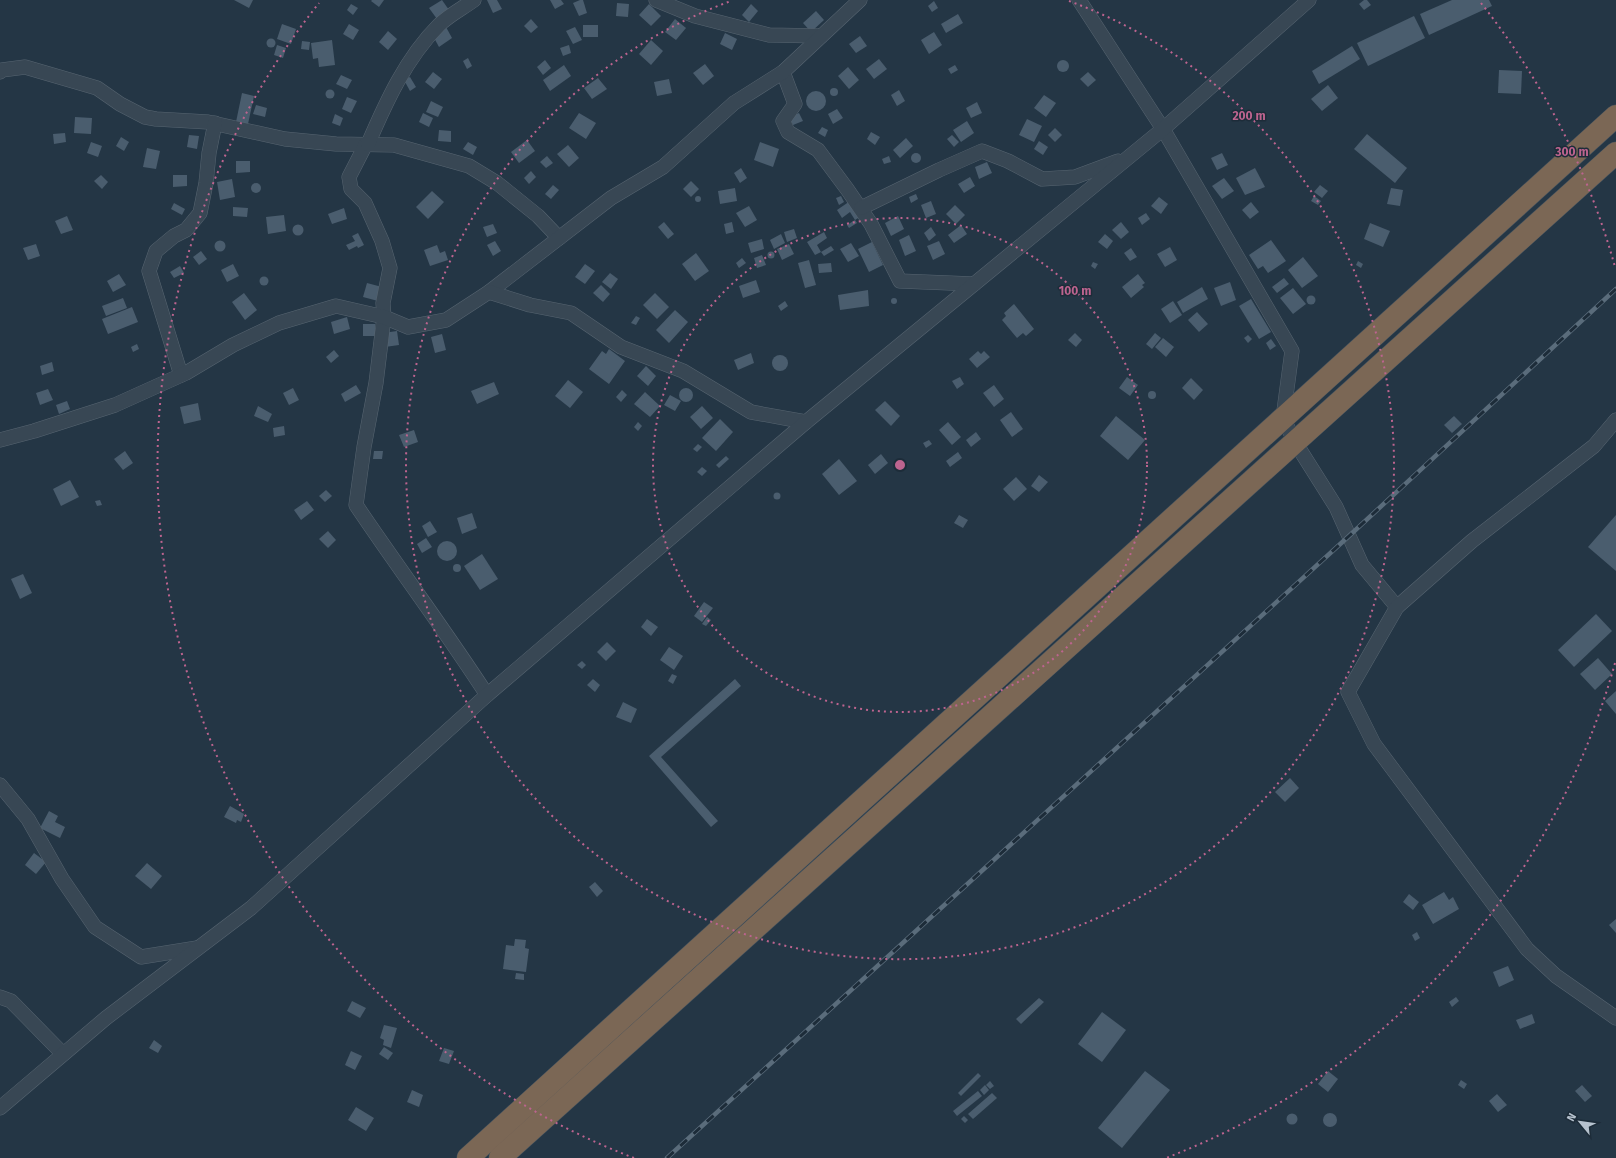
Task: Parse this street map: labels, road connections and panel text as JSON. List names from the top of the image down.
{
  "north": "top left",
  "rings": ["200 m", "300 m", "100 m"]
}
